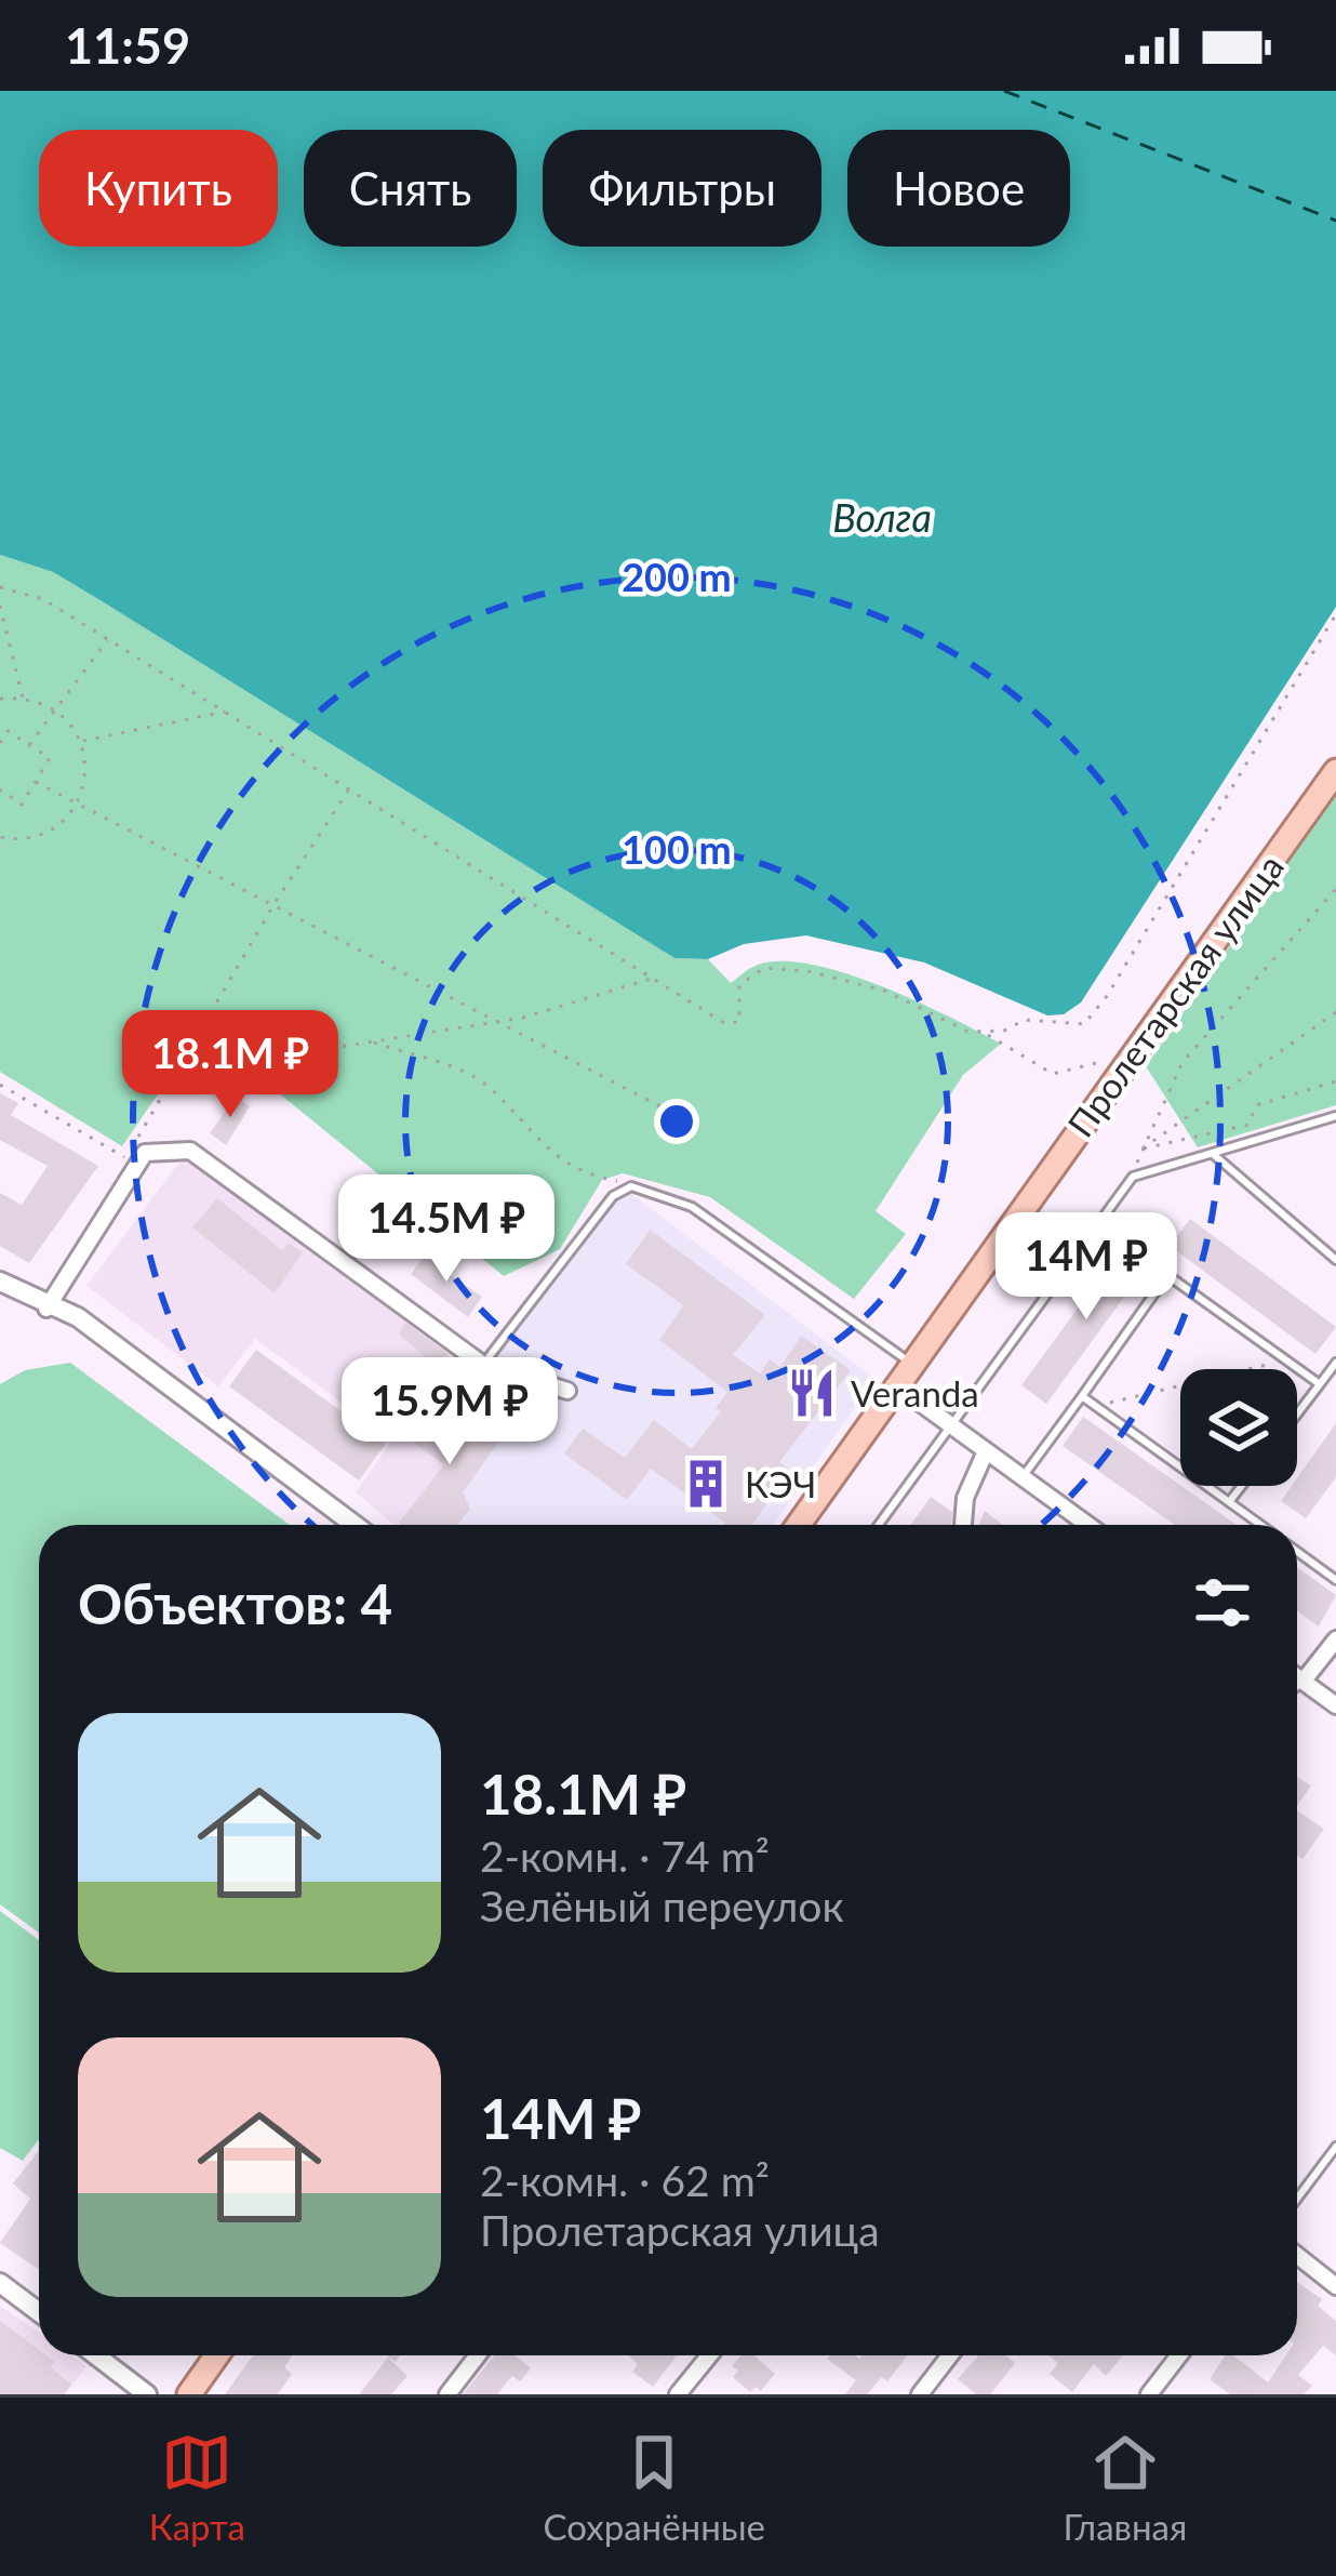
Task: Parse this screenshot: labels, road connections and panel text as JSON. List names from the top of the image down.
{
  "streets": {
    "main road": ["Пролетарская улица"]
  },
  "water": ["Волга"],
  "places": {
    "restaurant": ["Veranda"],
    "building": ["КЭЧ"]
  },
  "page": {
    "status": "11:59",
    "chip": [
      "Купить",
      "Снять",
      "Фильтры",
      "Новое"
    ],
    "price": [
      "18.1M ₽",
      "14.5M ₽",
      "14M ₽",
      "15.9M ₽"
    ],
    "heading": "Объектов: 4",
    "list": [
      {
        "name": "18.1M ₽",
        "note": "2-комн. · 74 m² · Зелёный переулок"
      },
      {
        "name": "14M ₽",
        "note": "2-комн. · 62 m² · Пролетарская улица"
      }
    ],
    "tabs": ["Карта", "Сохранённые", "Главная"]
  },
  "rings": ["200 m", "100 m"]
}
